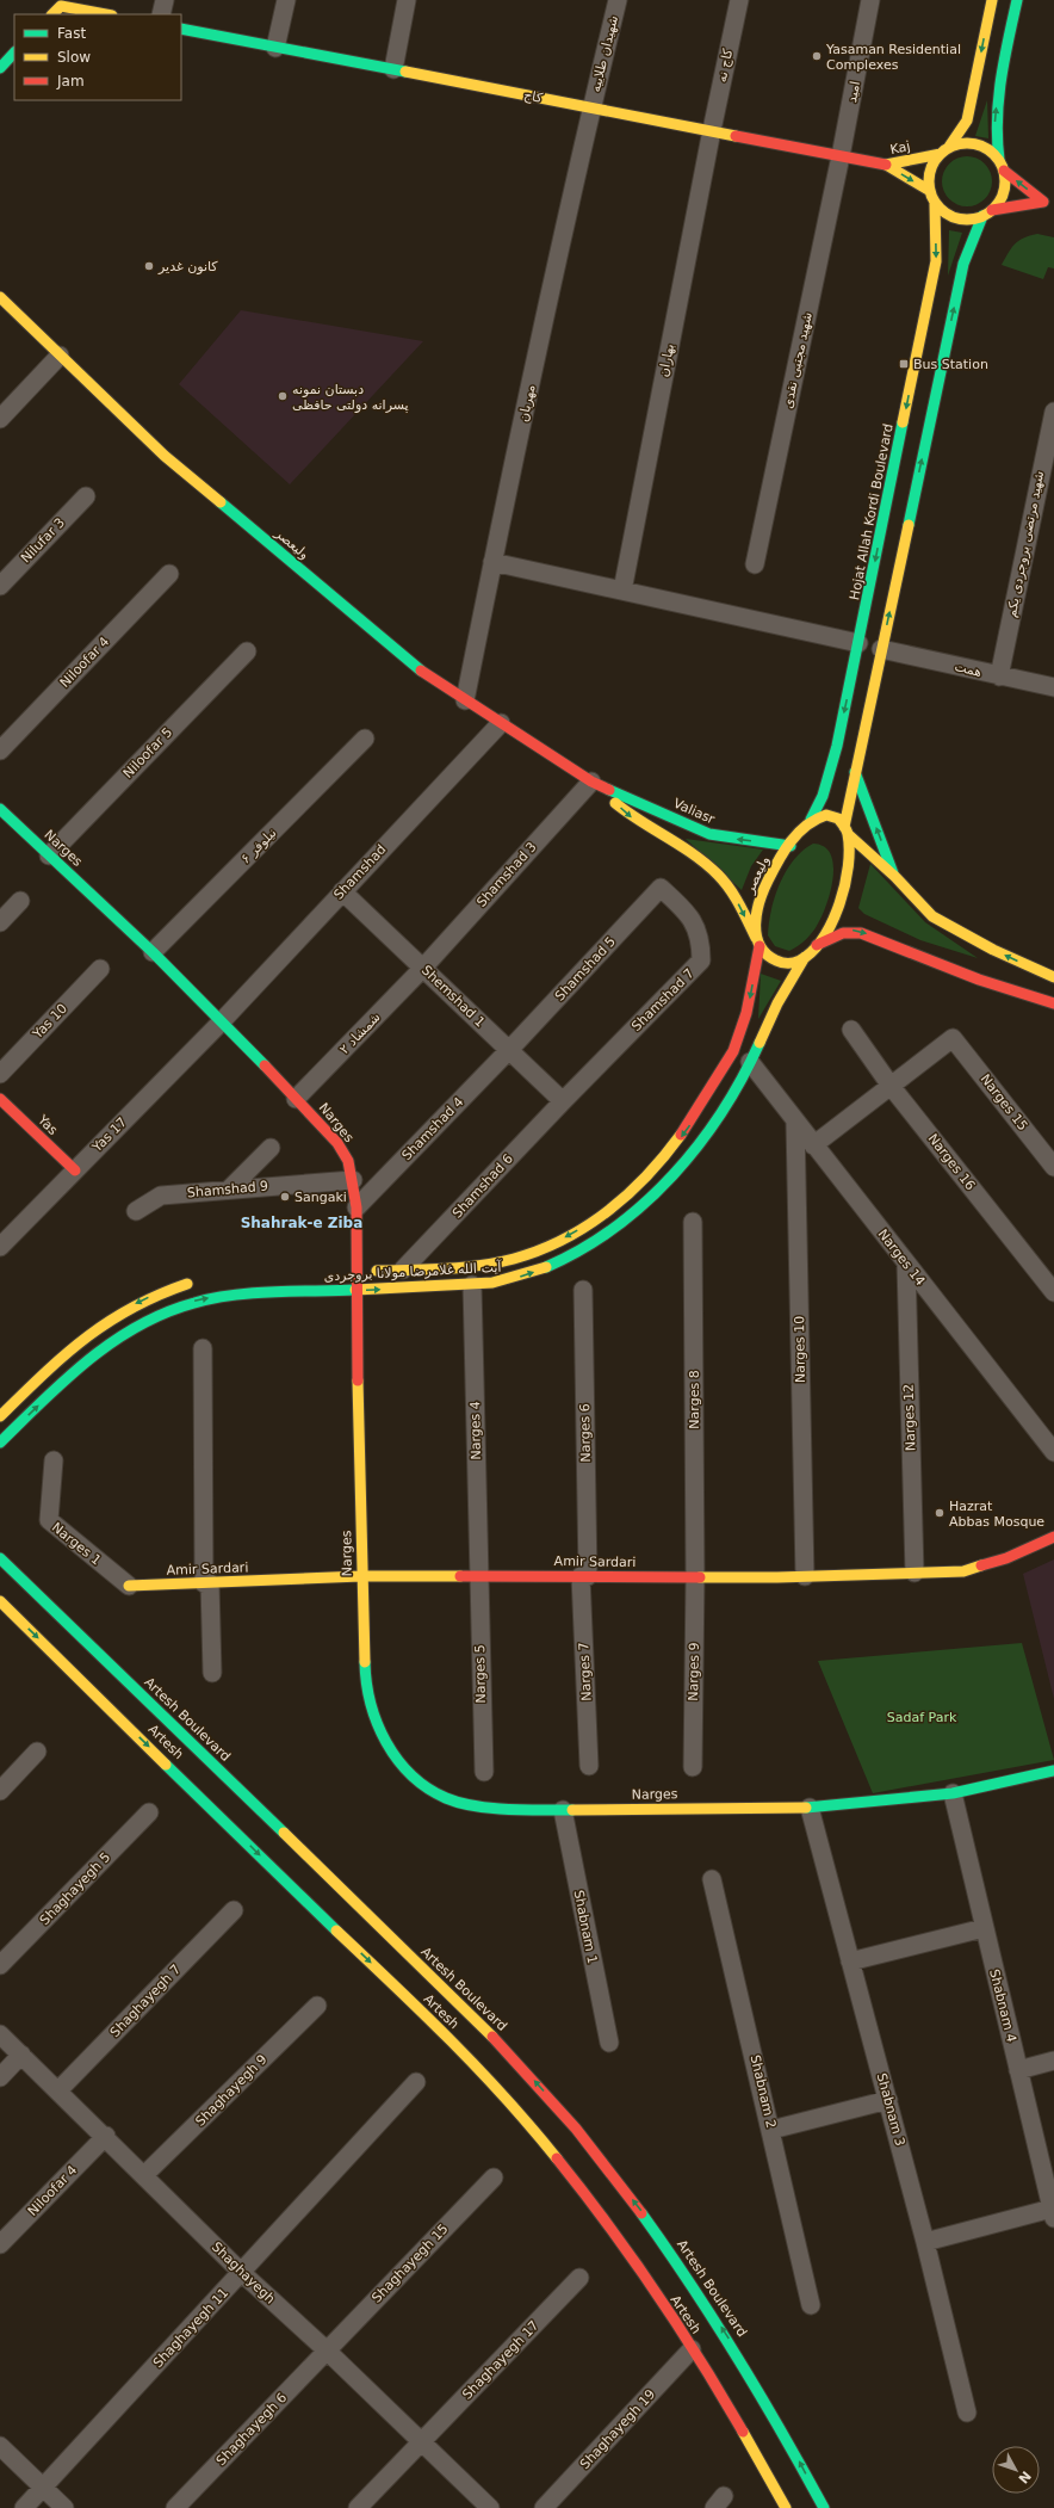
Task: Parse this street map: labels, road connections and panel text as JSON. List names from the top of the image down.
{
  "streets": {
    "main road": [
      "کاج",
      "Kaj",
      "Hojat Allah Kordi Boulevard",
      "ولیعصر",
      "Valiasr",
      "Narges",
      "Yas",
      "آیت الله غلامرضا مولانا بروجردی",
      "Amir Sardari",
      "Artesh Boulevard",
      "Artesh"
    ],
    "street": [
      "شهیدان طلاییه",
      "کاج نه",
      "امید",
      "بهاران",
      "شهید مجتبی نقدی",
      "مهربان",
      "Nilufar 3",
      "شهید مرتضی بروجردی یکم",
      "Niloofar 4",
      "همت",
      "Niloofar 5",
      "نیلوفر ۶",
      "Shamshad",
      "Shamshad 3",
      "Shamshad 5",
      "Shemshad 1",
      "Shamshad 7",
      "Yas 10",
      "شمشاد ۲",
      "Narges 15",
      "Shamshad 4",
      "Yas 17",
      "Narges 16",
      "Shamshad 6",
      "Shamshad 9",
      "Narges 14",
      "Narges 10",
      "Narges 8",
      "Narges 12",
      "Narges 4",
      "Narges 6",
      "Narges 1",
      "Narges 7",
      "Narges 9",
      "Narges 5",
      "Shaghayegh 5",
      "Shabnam 1",
      "Shaghayegh 7",
      "Shabnam 4",
      "Shaghayegh 9",
      "Shabnam 2",
      "Shabnam 3",
      "Shaghayegh 15",
      "Shaghayegh",
      "Shaghayegh 11",
      "Shaghayegh 17",
      "Shaghayegh 6",
      "Shaghayegh 19"
    ]
  },
  "crossings": [
    ["شهیدان طلاییه", "کاج"],
    ["شهیدان طلاییه", "مهربان"],
    ["کاج نه", "کاج"],
    ["کاج نه", "بهاران"],
    ["امید", "کاج"],
    ["امید", "شهید مجتبی نقدی"],
    ["کاج", "Kaj"],
    ["کاج", "بهاران"],
    ["کاج", "شهید مجتبی نقدی"],
    ["کاج", "مهربان"],
    ["Kaj", "Hojat Allah Kordi Boulevard"],
    ["مهربان", "ولیعصر"],
    ["Hojat Allah Kordi Boulevard", "ولیعصر"],
    ["ولیعصر", "Valiasr"],
    ["ولیعصر", "Shamshad"],
    ["ولیعصر", "Shamshad 3"],
    ["ولیعصر", "آیت الله غلامرضا مولانا بروجردی"],
    ["شهید مرتضی بروجردی یکم", "همت"],
    ["Niloofar 4", "Shaghayegh"],
    ["Niloofar 5", "Narges"],
    ["Valiasr", "Shamshad 3"],
    ["نیلوفر ۶", "Narges"],
    ["Narges", "Shamshad"],
    ["Narges", "شمشاد ۲"],
    ["Narges", "Shamshad 4"],
    ["Narges", "Yas 17"],
    ["Narges", "Shamshad 9"],
    ["Narges", "آیت الله غلامرضا مولانا بروجردی"],
    ["Narges", "Amir Sardari"],
    ["Narges", "Shabnam 1"],
    ["Narges", "Shabnam 4"],
    ["Narges", "Shabnam 3"],
    ["Shamshad", "Shemshad 1"],
    ["Shamshad", "Yas 17"],
    ["Shamshad 3", "Shemshad 1"],
    ["Shamshad 3", "شمشاد ۲"],
    ["Shamshad 5", "Shemshad 1"],
    ["Shamshad 5", "Shamshad 7"],
    ["Shamshad 5", "Shamshad 4"],
    ["Shemshad 1", "Shamshad 7"],
    ["Shemshad 1", "شمشاد ۲"],
    ["Shemshad 1", "Shamshad 4"],
    ["Shemshad 1", "Shamshad 6"],
    ["Shamshad 7", "Shamshad 6"],
    ["Narges 15", "Narges 16"],
    ["Yas", "Yas 17"],
    ["Shamshad 6", "آیت الله غلامرضا مولانا بروجردی"],
    ["Narges 14", "آیت الله غلامرضا مولانا بروجردی"],
    ["Narges 14", "Narges 10"],
    ["Narges 14", "Narges 12"],
    ["آیت الله غلامرضا مولانا بروجردی", "Narges 4"],
    ["Narges 10", "Amir Sardari"],
    ["Narges 8", "Amir Sardari"],
    ["Narges 8", "Narges 9"],
    ["Narges 12", "Amir Sardari"],
    ["Narges 4", "Amir Sardari"],
    ["Narges 4", "Narges 5"],
    ["Narges 6", "Amir Sardari"],
    ["Narges 6", "Narges 7"],
    ["Narges 1", "Amir Sardari"],
    ["Amir Sardari", "Narges 7"],
    ["Amir Sardari", "Narges 9"],
    ["Amir Sardari", "Narges 5"],
    ["Artesh", "Shaghayegh 19"],
    ["Shaghayegh 7", "Shaghayegh"],
    ["Shaghayegh 9", "Shaghayegh"],
    ["Shaghayegh 15", "Shaghayegh"],
    ["Shaghayegh 15", "Shaghayegh 6"],
    ["Shaghayegh", "Shaghayegh 11"],
    ["Shaghayegh", "Shaghayegh 17"],
    ["Shaghayegh", "Shaghayegh 6"]
  ],
  "one_way": [
    "Kaj",
    "Valiasr",
    "Artesh Boulevard",
    "Artesh"
  ],
  "districts": ["Shahrak-e Ziba"],
  "parks": ["Sadaf Park"],
  "places": {
    "other": [
      "Yasaman Residential Complexes",
      "کانون غدیر",
      "دبستان نمونه پسرانه دولتی حافظی",
      "Sangaki",
      "Hazrat Abbas Mosque"
    ],
    "transit": ["Bus Station"]
  },
  "legend": ["Fast", "Slow", "Jam"],
  "north": "bottom right"
}
